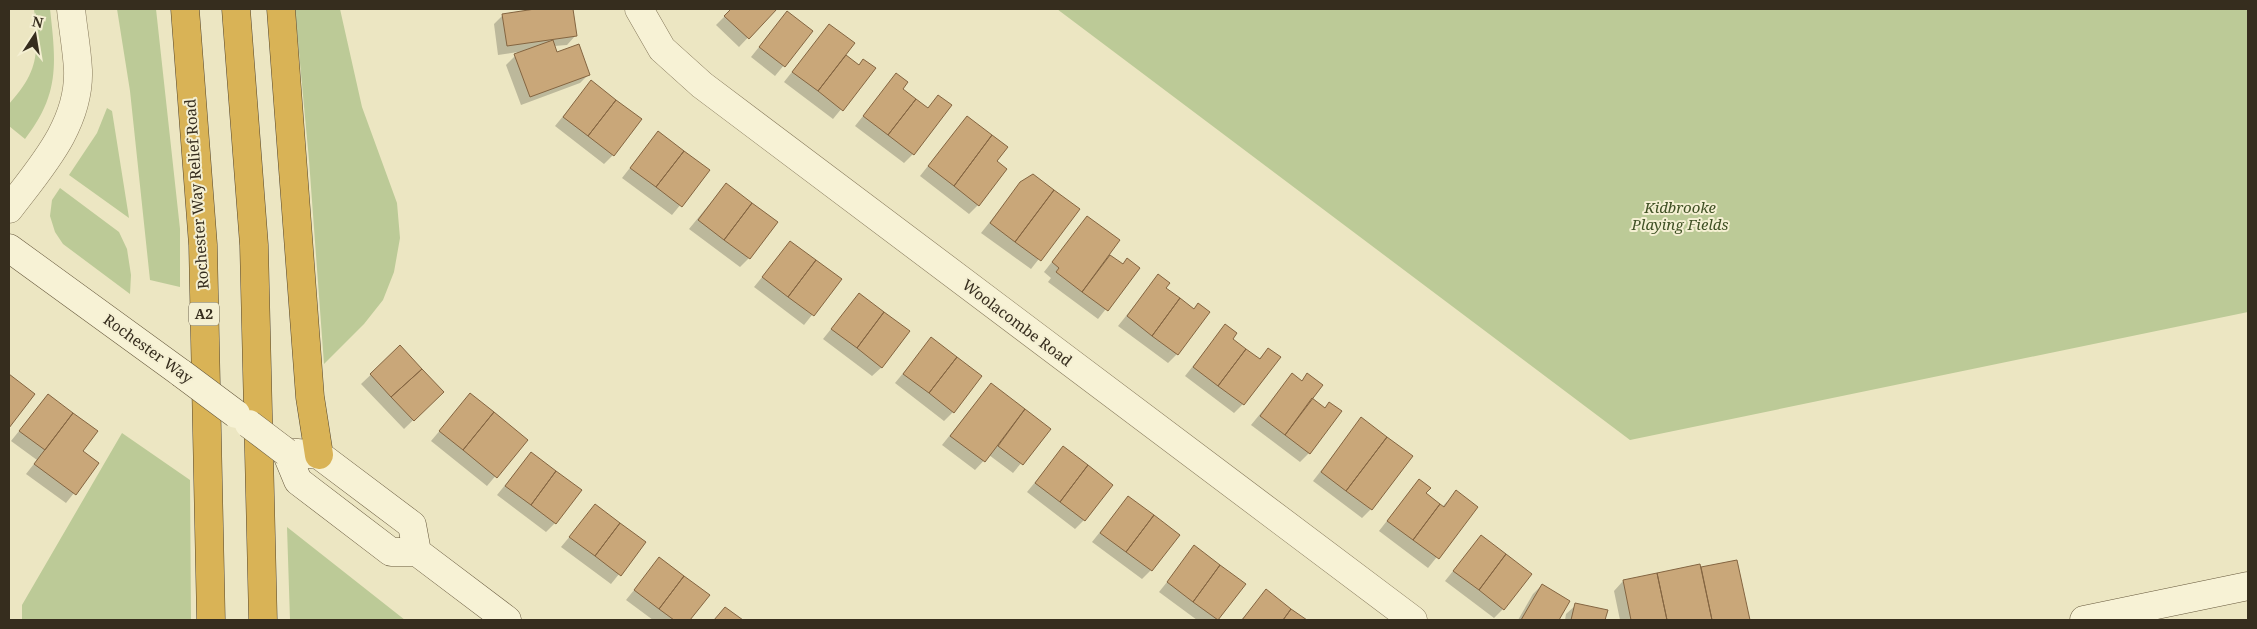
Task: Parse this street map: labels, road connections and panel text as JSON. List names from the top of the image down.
{
  "streets": {
    "highway": ["Rochester Way Relief Road", "A2"],
    "street": ["Woolacombe Road", "Rochester Way"]
  },
  "parks": ["Kidbrooke Playing Fields"],
  "north": "top"
}
